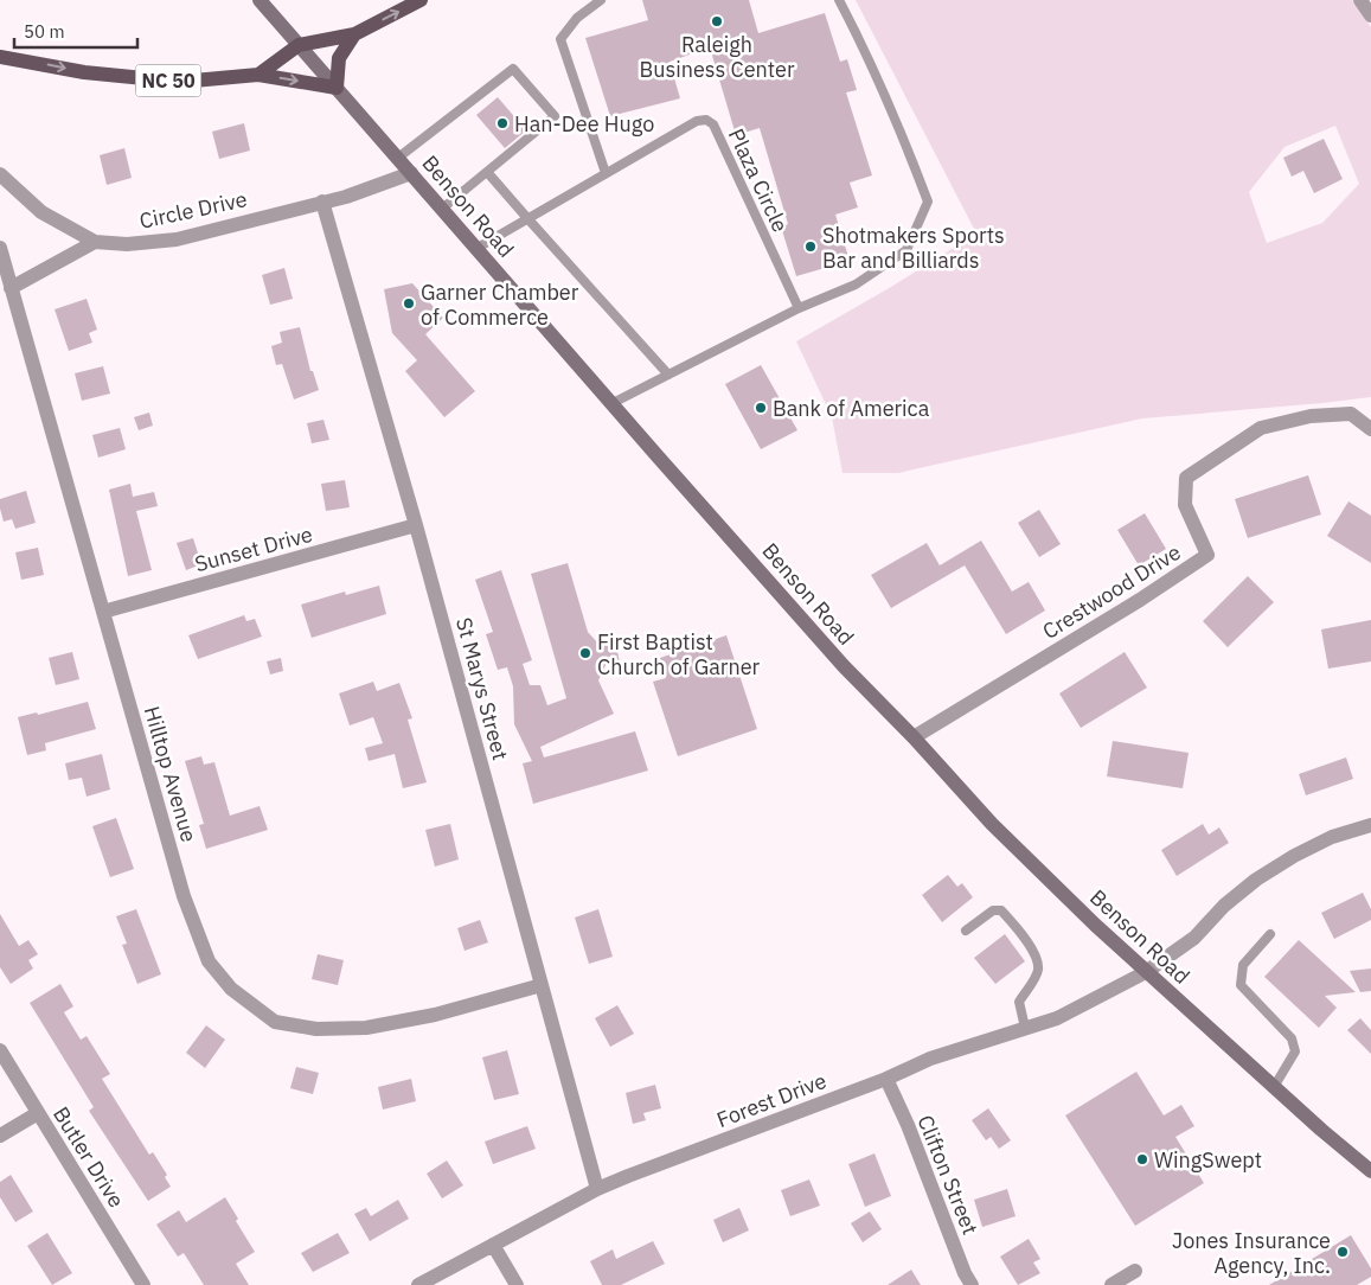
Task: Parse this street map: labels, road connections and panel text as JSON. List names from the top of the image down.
{
  "streets": {
    "main road": ["NC 50", "Benson Road"],
    "street": [
      "Circle Drive",
      "Sunset Drive",
      "Crestwood Drive",
      "St Marys Street",
      "Hilltop Avenue",
      "Forest Drive",
      "Butler Drive",
      "Clifton Street"
    ],
    "lane": ["Plaza Circle"]
  },
  "crossings": [
    ["NC 50", "Benson Road"],
    ["Plaza Circle", "Benson Road"],
    ["Benson Road", "Circle Drive"],
    ["Benson Road", "Crestwood Drive"],
    ["Benson Road", "Forest Drive"],
    ["Circle Drive", "St Marys Street"],
    ["Sunset Drive", "St Marys Street"],
    ["Sunset Drive", "Hilltop Avenue"],
    ["St Marys Street", "Hilltop Avenue"],
    ["St Marys Street", "Forest Drive"],
    ["Forest Drive", "Clifton Street"]
  ],
  "places": [
    "Raleigh Business Center",
    "Han-Dee Hugo",
    "Shotmakers Sports Bar and Billiards",
    "Garner Chamber of Commerce",
    "Bank of America",
    "First Baptist Church of Garner",
    "WingSwept",
    "Jones Insurance Agency, Inc."
  ],
  "scale_bar": "50 m"
}
